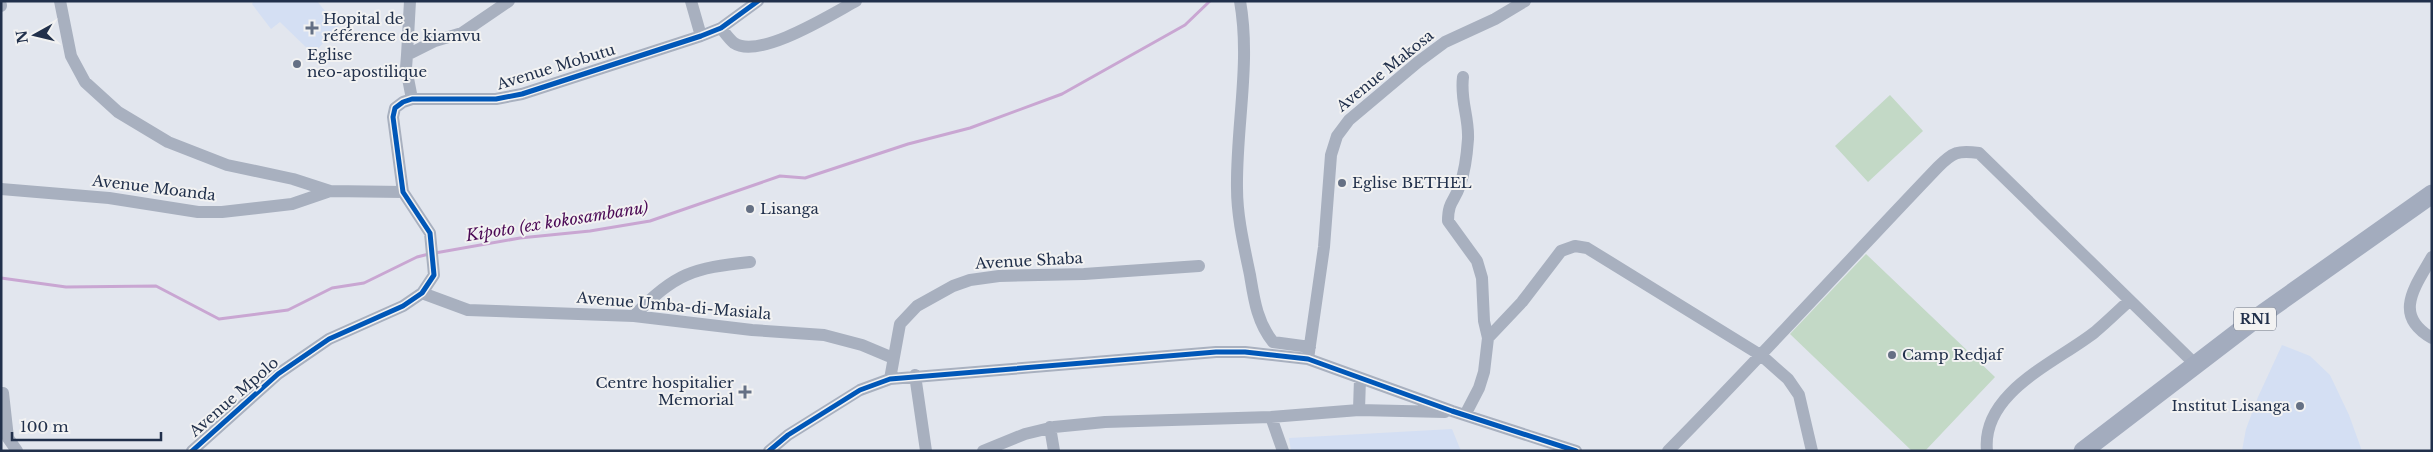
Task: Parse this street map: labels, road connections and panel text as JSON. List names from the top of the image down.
{
  "streets": {
    "highway": ["RN1"],
    "street": [
      "Avenue Mobutu",
      "Avenue Makosa",
      "Avenue Moanda",
      "Avenue Shaba",
      "Avenue Umba-di-Masiala",
      "Avenue Mpolo"
    ]
  },
  "crossings": [
    ["Avenue Shaba", "Avenue Umba-di-Masiala"],
    ["Avenue Umba-di-Masiala", "Avenue Mpolo"]
  ],
  "water": ["Kipoto (ex kokosambanu)"],
  "places": {
    "health": ["Hopital de référence de kiamvu", "Centre hospitalier Memorial"],
    "other": [
      "Eglise neo-apostilique",
      "Eglise BETHEL",
      "Lisanga",
      "Camp Redjaf",
      "Institut Lisanga"
    ]
  },
  "scale_bar": "100 m",
  "north": "left"
}
